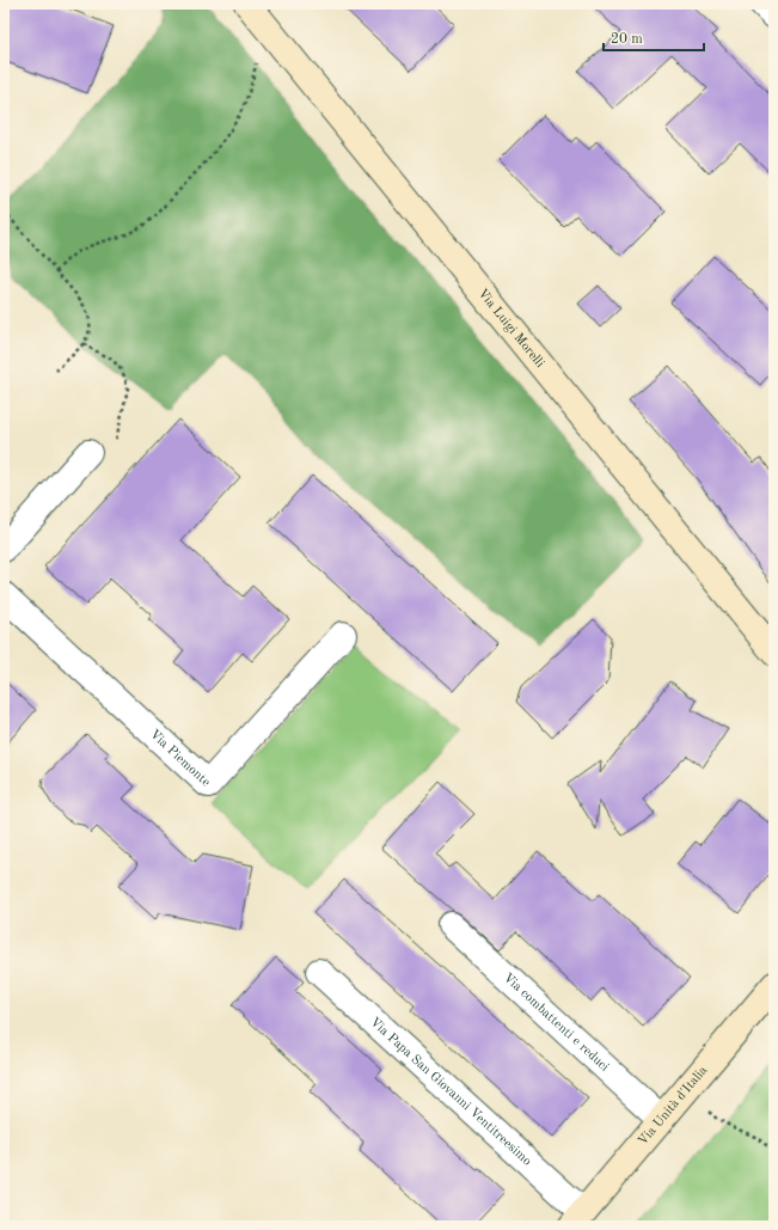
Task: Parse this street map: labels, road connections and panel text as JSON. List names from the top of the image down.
{
  "streets": {
    "street": [
      "Via Luigi Morelli",
      "Via Piemonte",
      "Via combattenti e reduci",
      "Via Papa San Giovanni Ventitreesimo",
      "Via Unità d'Italia"
    ]
  },
  "crossings": [
    ["Via combattenti e reduci", "Via Unità d'Italia"],
    ["Via Papa San Giovanni Ventitreesimo", "Via Unità d'Italia"]
  ],
  "scale_bar": "20 m"
}
